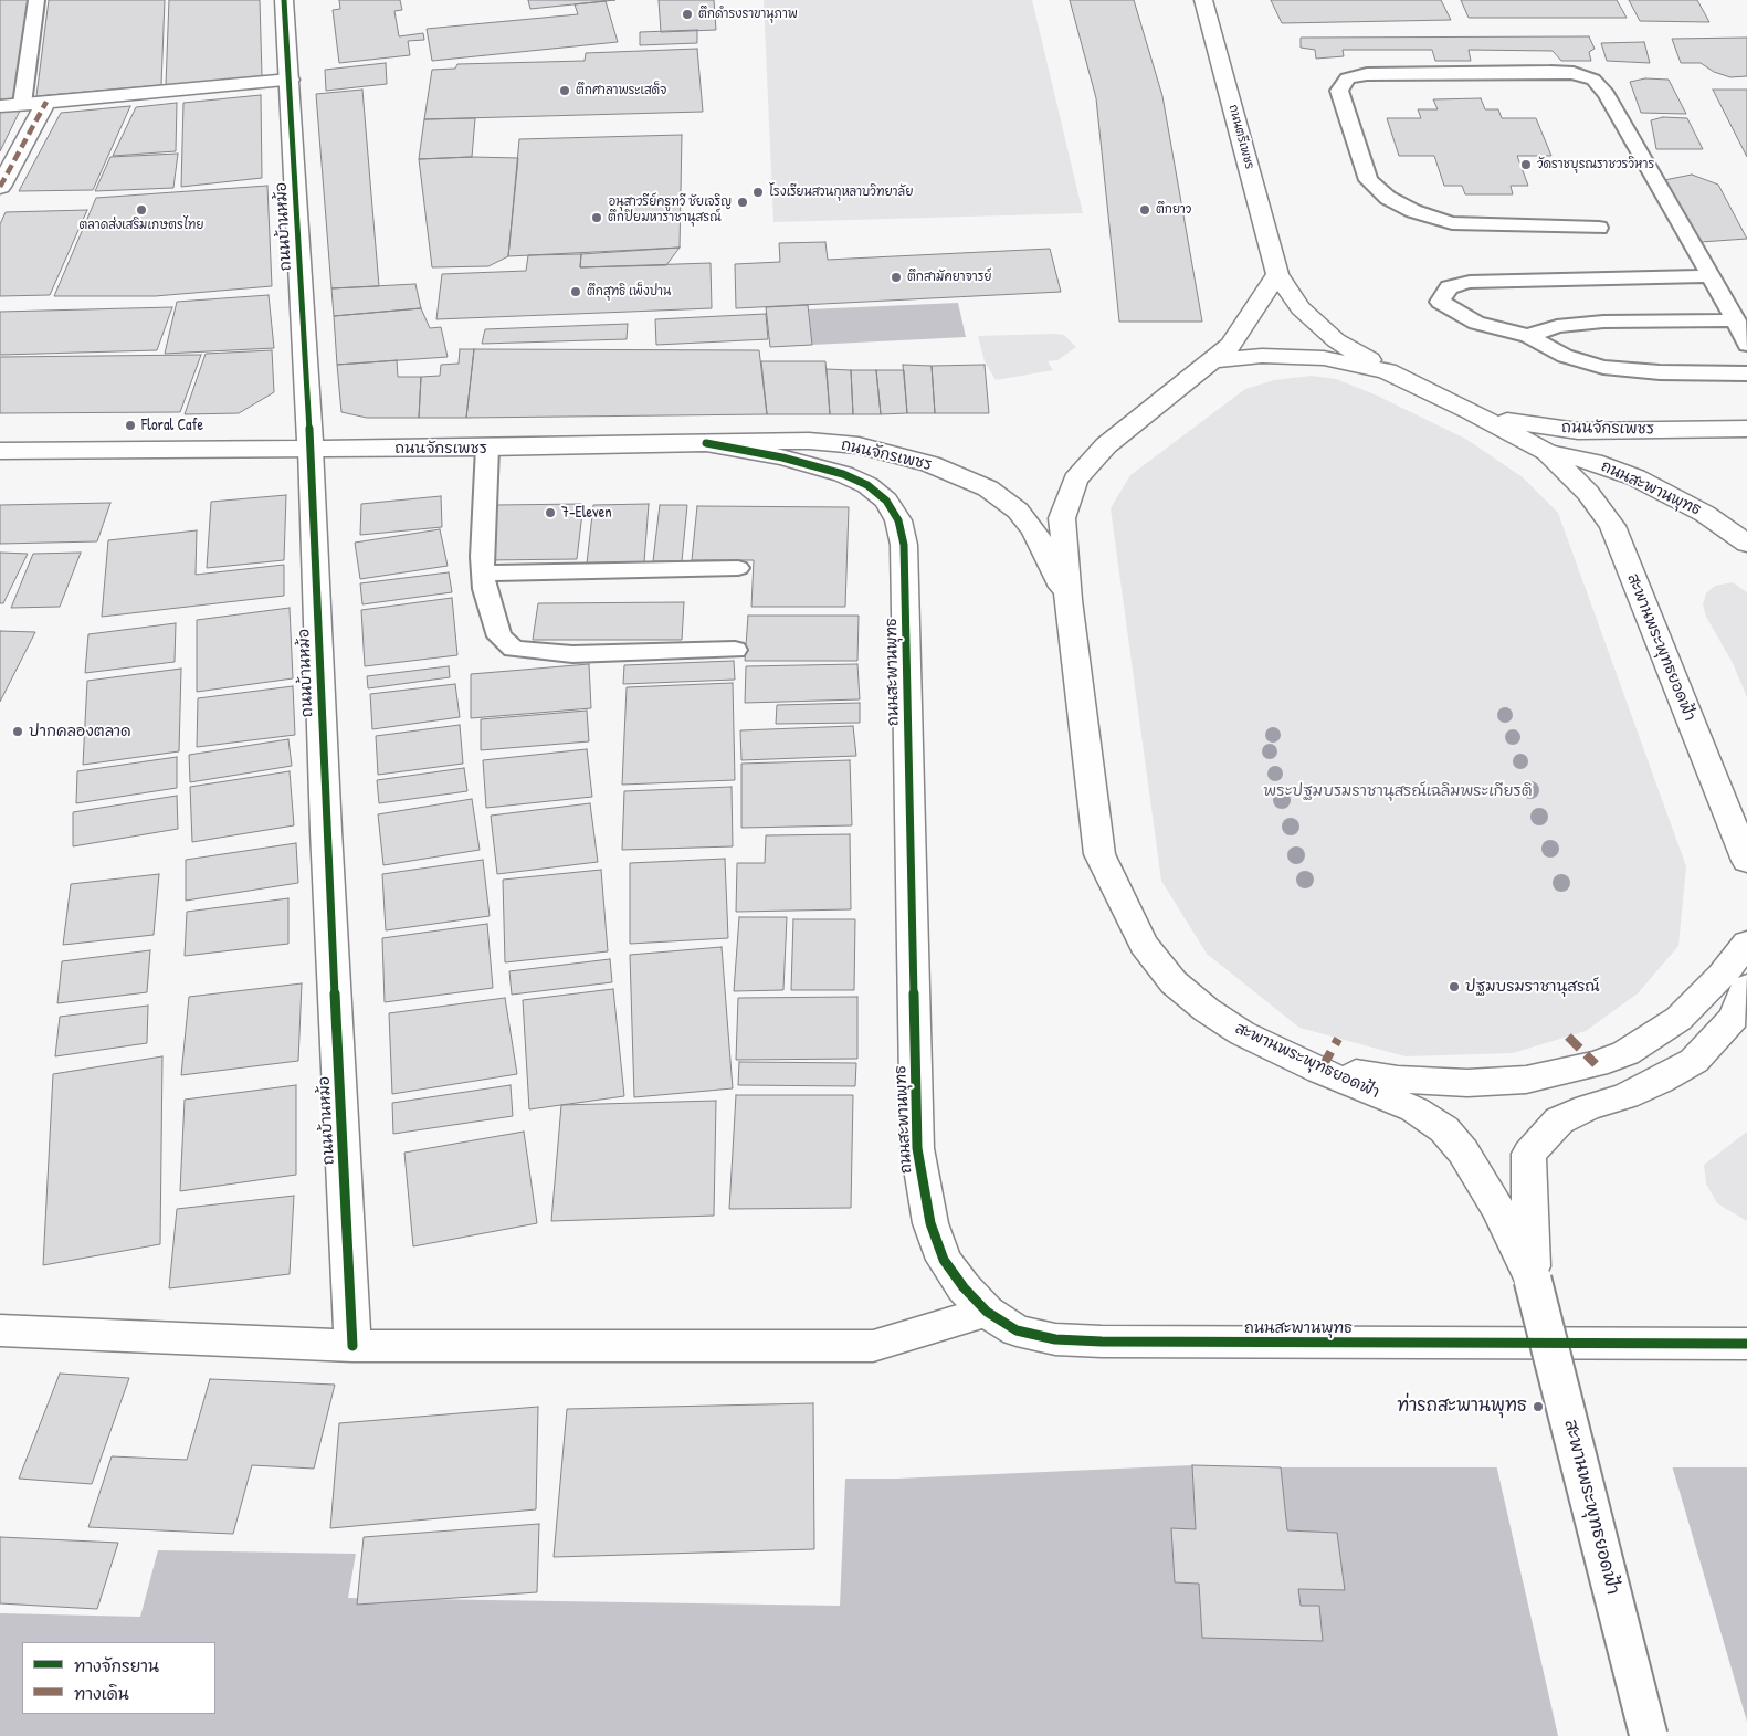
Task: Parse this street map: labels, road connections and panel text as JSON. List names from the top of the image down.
{
  "streets": {
    "main road": [
      "ถนนตรีเพชร",
      "ถนนบ้านหม้อ",
      "ถนนจักรเพชร",
      "ถนนสะพานพุทธ",
      "สะพานพระพุทธยอดฟ้า"
    ]
  },
  "crossings": [
    ["ถนนตรีเพชร", "ถนนจักรเพชร"],
    ["ถนนบ้านหม้อ", "ถนนจักรเพชร"],
    ["ถนนจักรเพชร", "ถนนสะพานพุทธ"],
    ["ถนนจักรเพชร", "สะพานพระพุทธยอดฟ้า"],
    ["ถนนสะพานพุทธ", "สะพานพระพุทธยอดฟ้า"]
  ],
  "parks": ["พระปฐมบรมราชานุสรณ์เฉลิมพระเกียรติ"],
  "places": [
    "ตึกดำรงราขานุภาพ",
    "ตึกศาลาพระเสด็จ",
    "วัดราชบุรณราชวรวิหาร",
    "โรงเรียนสวนกุหลาบวิทยาลัย",
    "อนุสาวรีย์ครูทวี ชัยเจริญ",
    "ตลาดส่งเสริมเกษตรไทย",
    "ตึกยาว",
    "ตึกปิยมหาราชานุสรณ์",
    "ตึกสามัคยาจารย์",
    "ตึกสุทธิ เพ็งปาน",
    "Floral Cafe",
    "7-Eleven",
    "ปากคลองตลาด",
    "ปฐมบรมราชานุสรณ์",
    "ท่ารถสะพานพุทธ"
  ],
  "legend": ["ทางจักรยาน", "ทางเดิน"]
}
